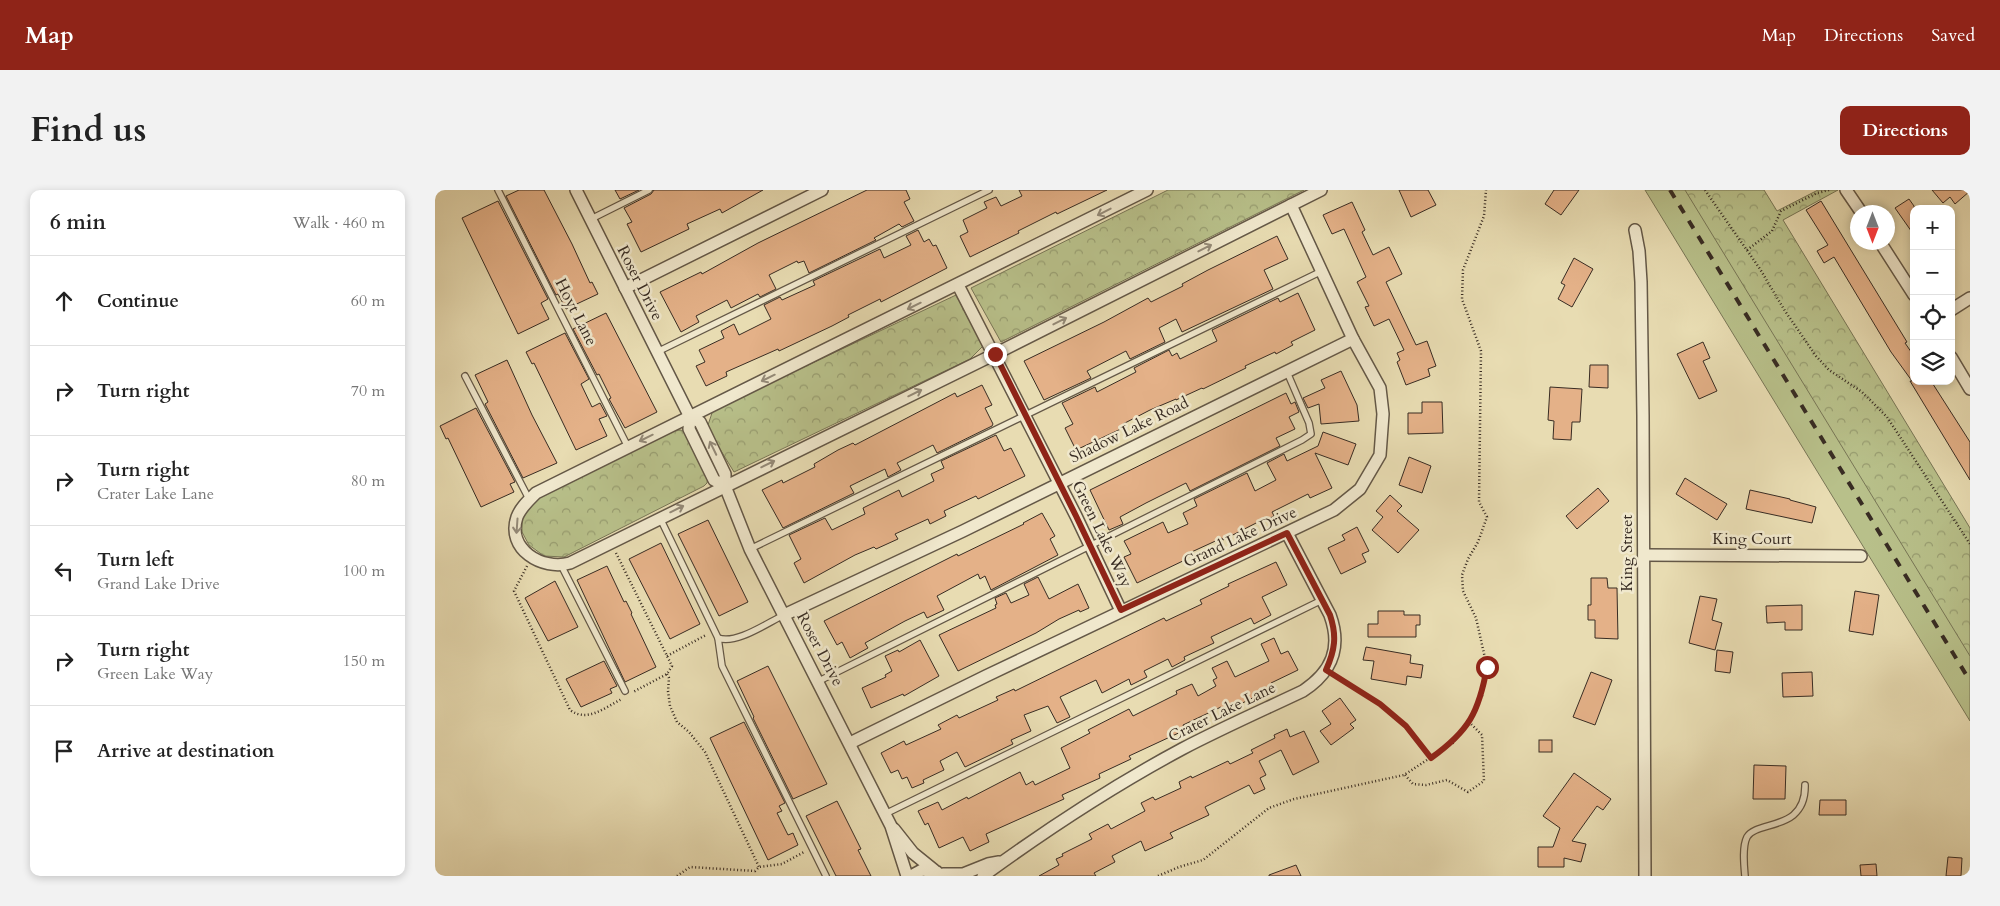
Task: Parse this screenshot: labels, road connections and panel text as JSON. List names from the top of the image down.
{
  "streets": {
    "street": [
      "Roser Drive",
      "Shadow Lake Road",
      "Green Lake Way",
      "Grand Lake Drive",
      "King Court",
      "King Street",
      "Crater Lake Lane"
    ],
    "lane": ["Hoyt Lane"]
  },
  "crossings": [
    ["Roser Drive", "Shadow Lake Road"],
    ["Roser Drive", "Grand Lake Drive"],
    ["Roser Drive", "Crater Lake Lane"],
    ["Shadow Lake Road", "Green Lake Way"],
    ["Shadow Lake Road", "Grand Lake Drive"],
    ["Green Lake Way", "Grand Lake Drive"],
    ["Grand Lake Drive", "Crater Lake Lane"],
    ["King Court", "King Street"]
  ],
  "north": "bottom",
  "page": {
    "header": "Map",
    "nav": ["Map", "Directions", "Saved"],
    "title": "Find us",
    "buttons": "Directions",
    "heading": ["6 min", "Walk · 460 m"],
    "map_buttons": ["+", "−"],
    "list": [
      ["Continue", "60 m"],
      ["Turn right", "70 m"],
      ["Turn right", "Crater Lake Lane", "80 m"],
      ["Turn left", "Grand Lake Drive", "100 m"],
      ["Turn right", "Green Lake Way", "150 m"],
      "Arrive at destination"
    ]
  }
}
